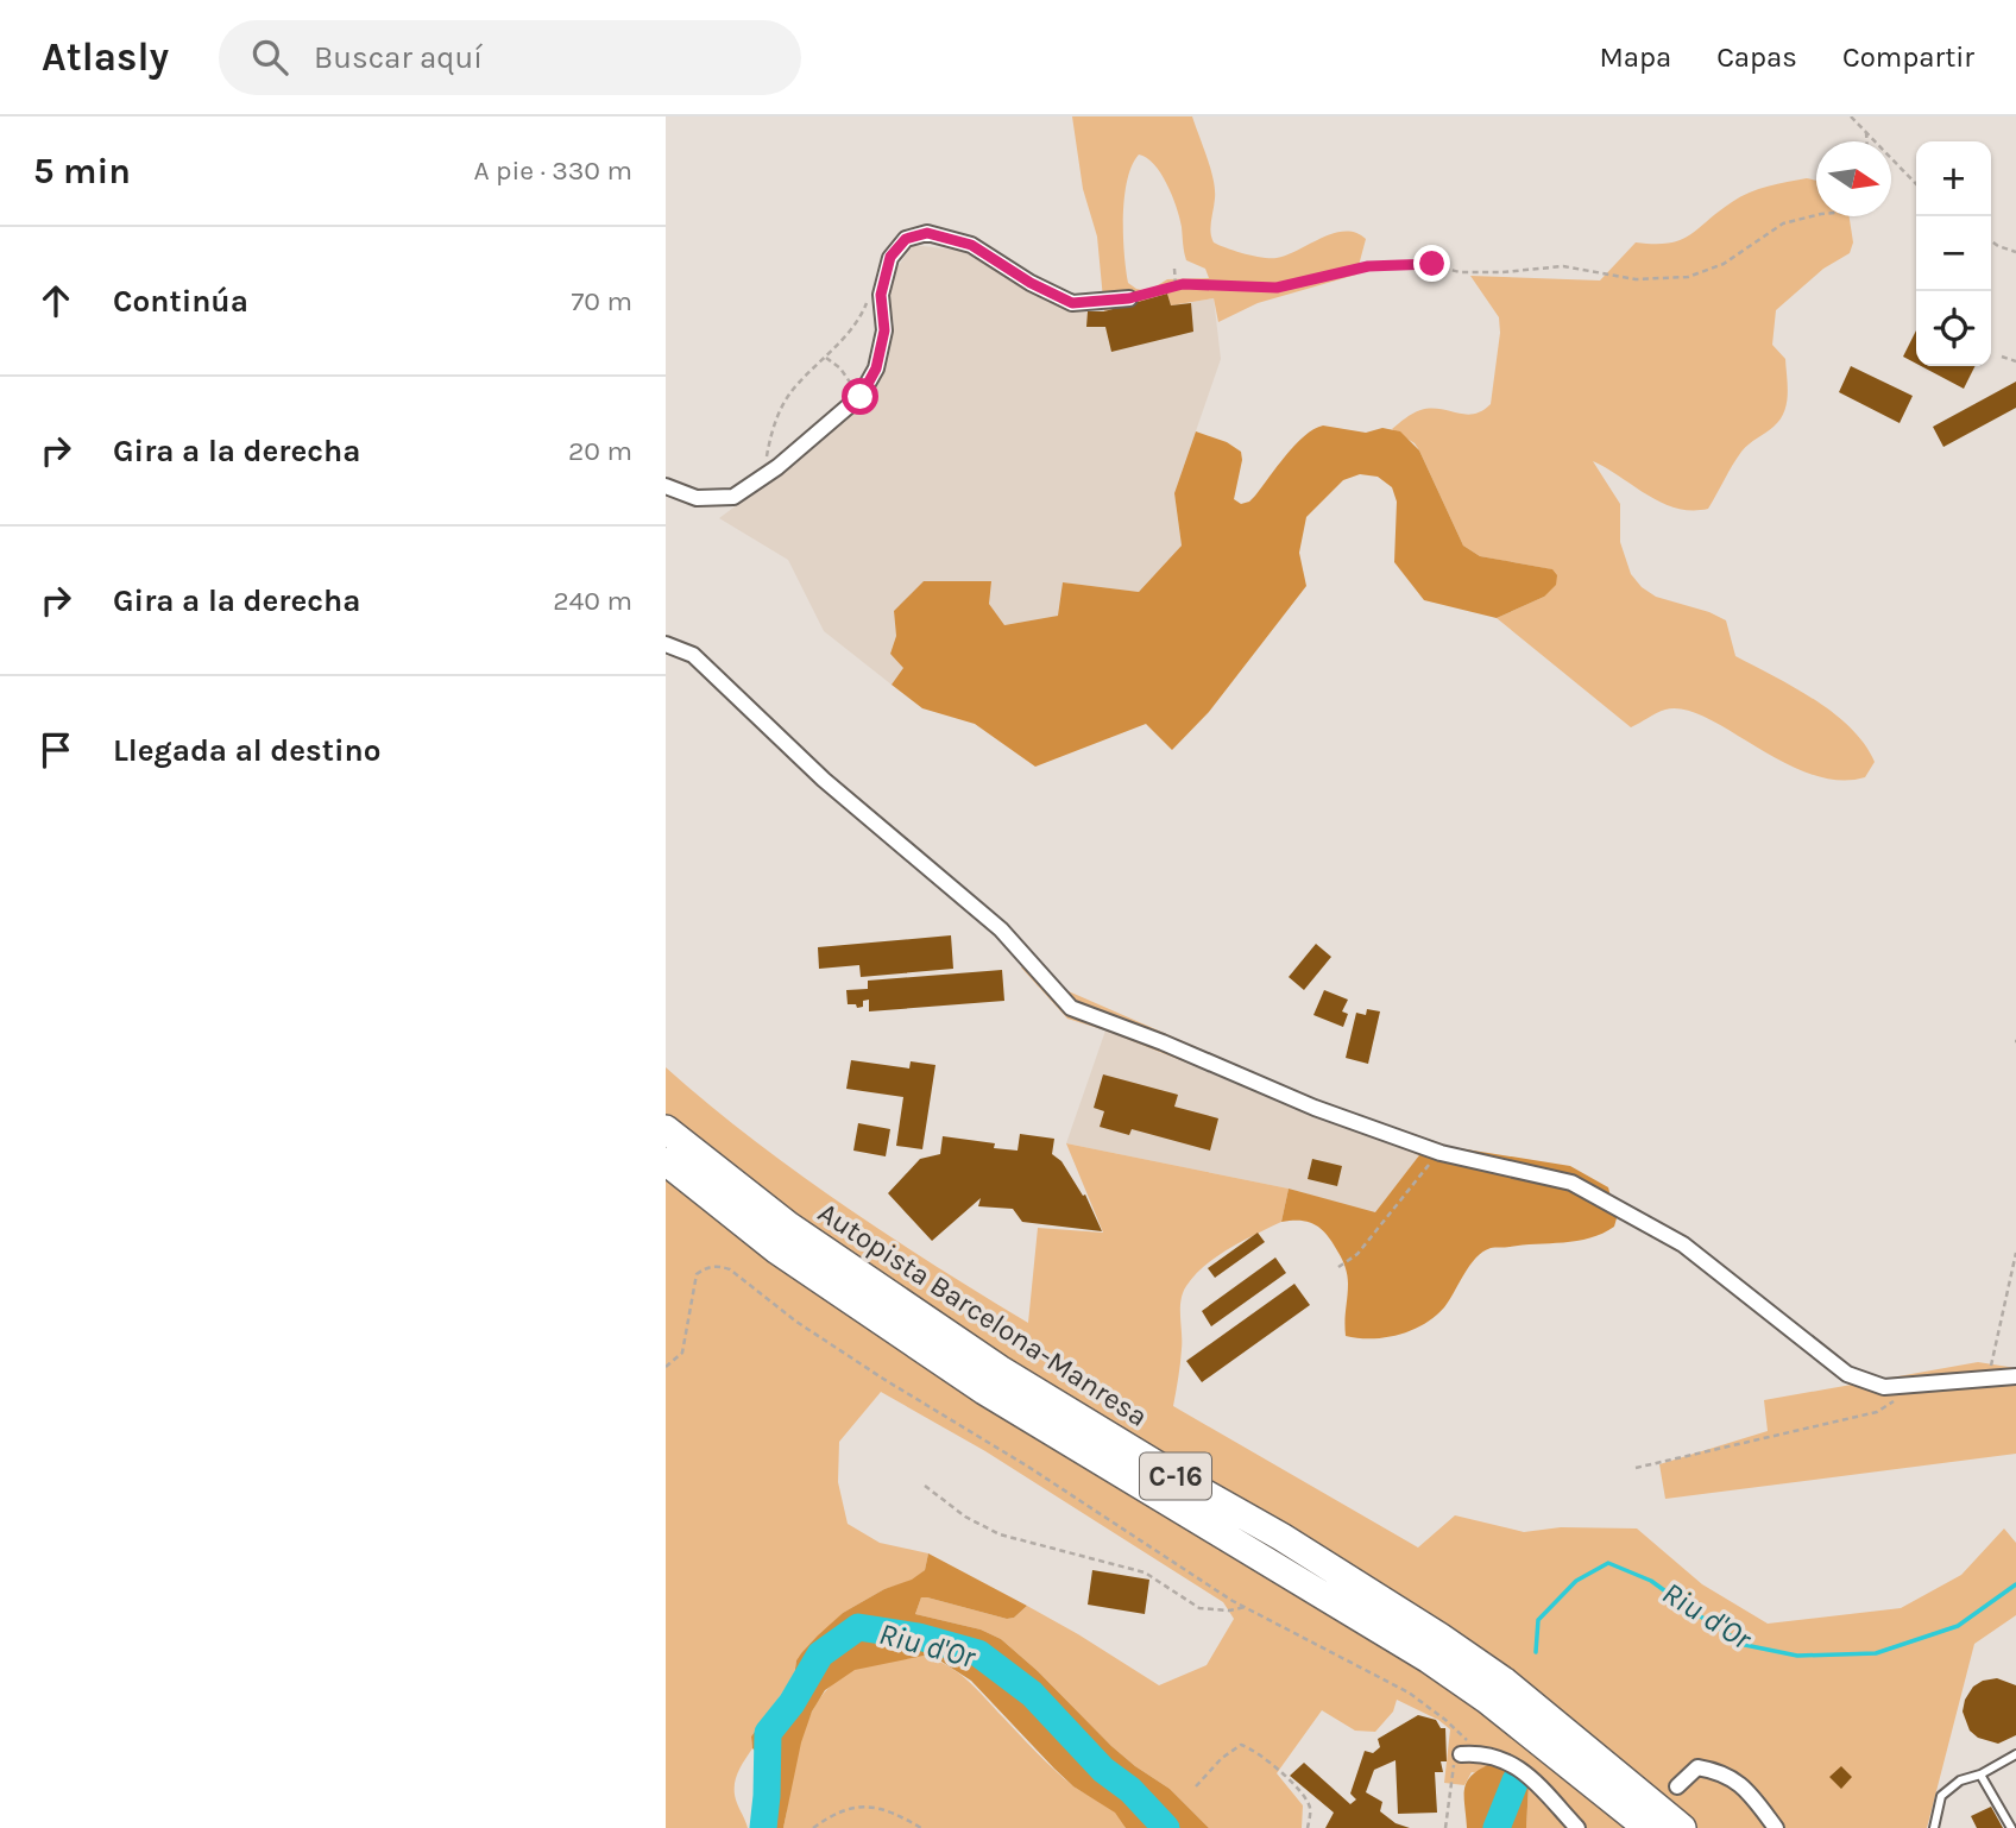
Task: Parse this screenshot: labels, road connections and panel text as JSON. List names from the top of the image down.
{
  "streets": {
    "highway": ["Autopista Barcelona-Manresa", "C-16"]
  },
  "water": ["Riu d'Or"],
  "north": "right",
  "page": {
    "header": "Atlasly",
    "search": "Buscar aquí",
    "nav": ["Mapa", "Capas", "Compartir"],
    "heading": ["5 min", "A pie · 330 m"],
    "map_buttons": ["+", "−"],
    "list": [
      ["Continúa", "70 m"],
      ["Gira a la derecha", "20 m"],
      ["Gira a la derecha", "240 m"],
      "Llegada al destino"
    ]
  }
}
